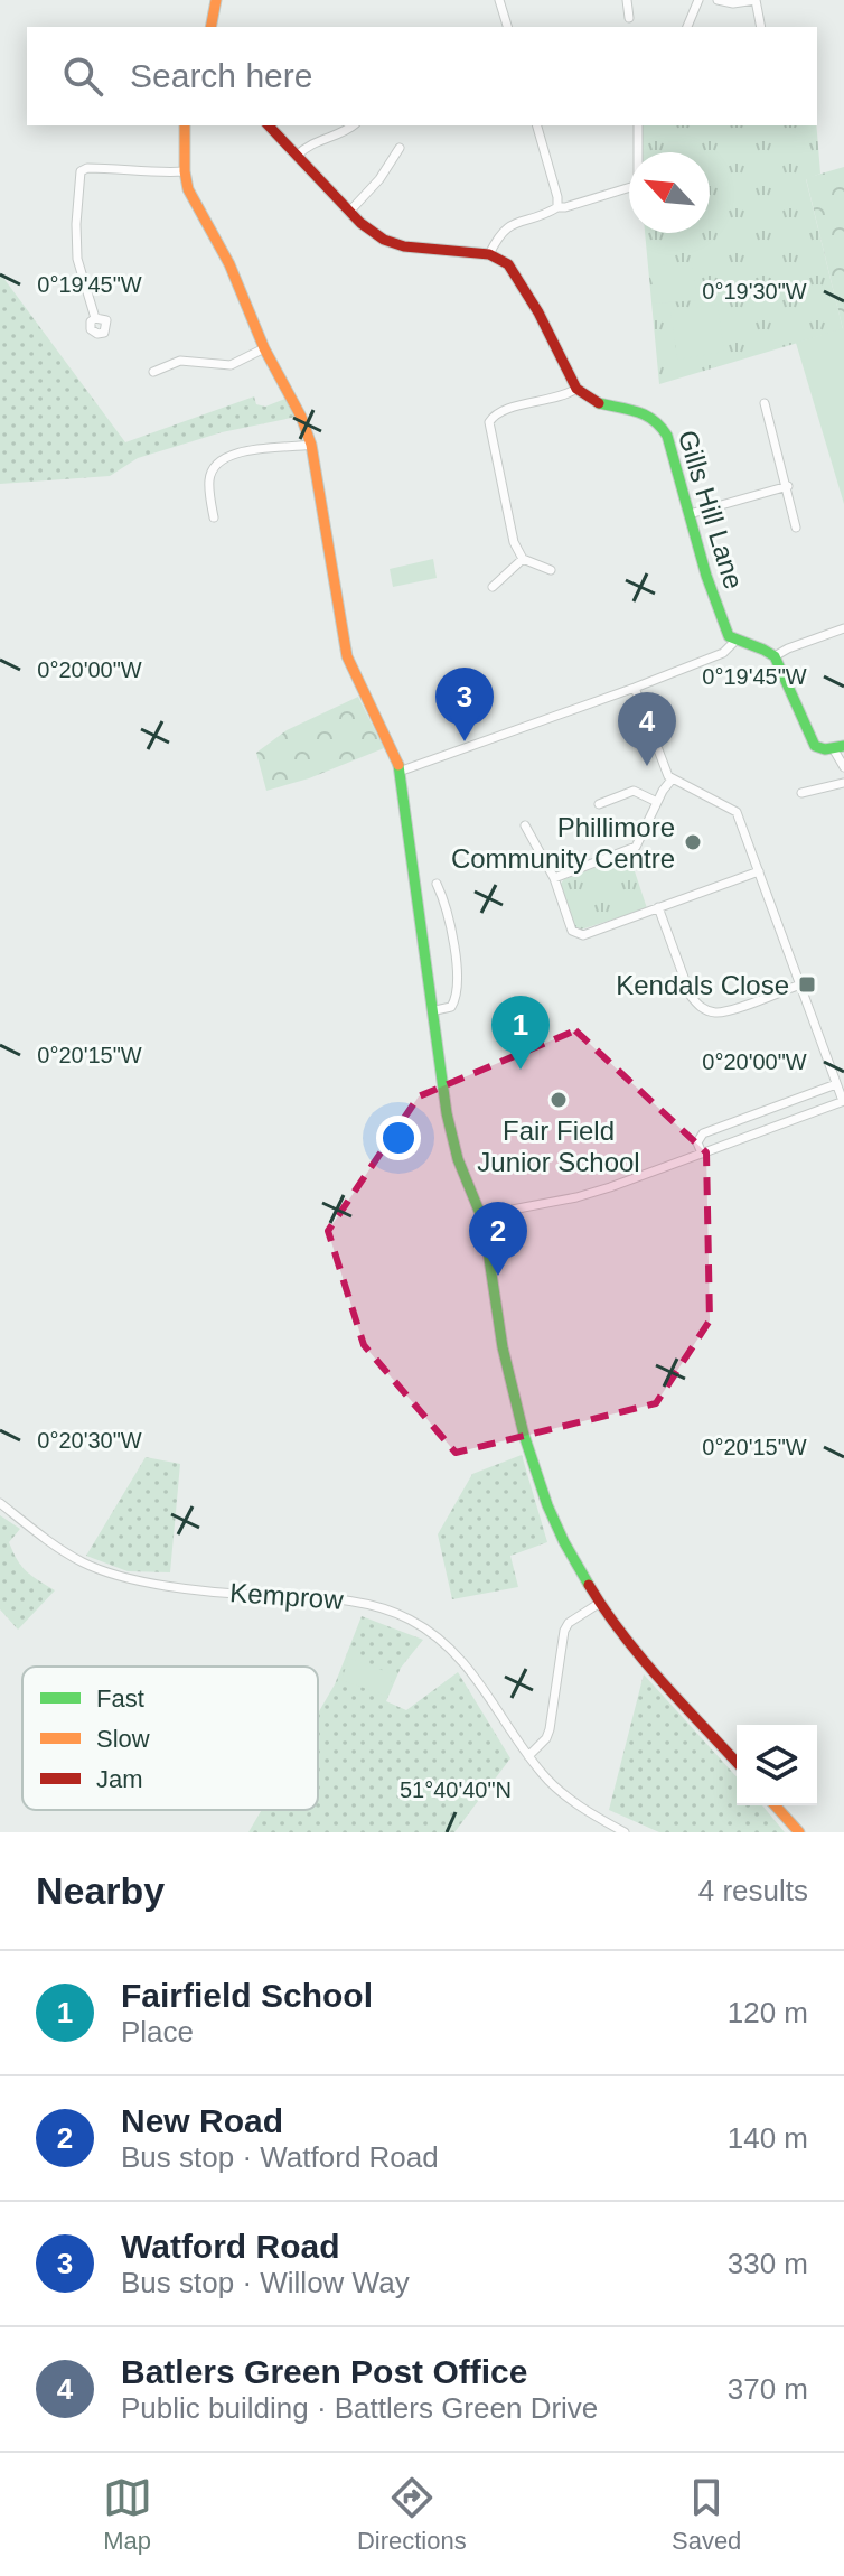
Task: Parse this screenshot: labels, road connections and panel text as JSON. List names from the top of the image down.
{
  "streets": {
    "main road": ["Gills Hill Lane"],
    "street": ["Kemprow"]
  },
  "places": {
    "other": ["Phillimore Community Centre", "Fair Field Junior School"],
    "transit": ["Kendals Close"]
  },
  "legend": ["Fast", "Slow", "Jam"],
  "north": "top left",
  "page": {
    "search": "Search here",
    "pins": [
      "3",
      "4",
      "1",
      "2"
    ],
    "heading": ["Nearby", "4 results"],
    "list": [
      {
        "mark": "1",
        "name": "Fairfield School",
        "note": "Place",
        "value": "120 m"
      },
      {
        "mark": "2",
        "name": "New Road",
        "note": "Bus stop · Watford Road",
        "value": "140 m"
      },
      {
        "mark": "3",
        "name": "Watford Road",
        "note": "Bus stop · Willow Way",
        "value": "330 m"
      },
      {
        "mark": "4",
        "name": "Batlers Green Post Office",
        "note": "Public building · Battlers Green Drive",
        "value": "370 m"
      }
    ],
    "nav": ["Map", "Directions", "Saved"]
  },
  "coordinates": [
    "0°19'45\"W",
    "0°19'30\"W",
    "0°20'00\"W",
    "0°20'15\"W",
    "0°20'30\"W",
    "51°40'40\"N"
  ]
}
